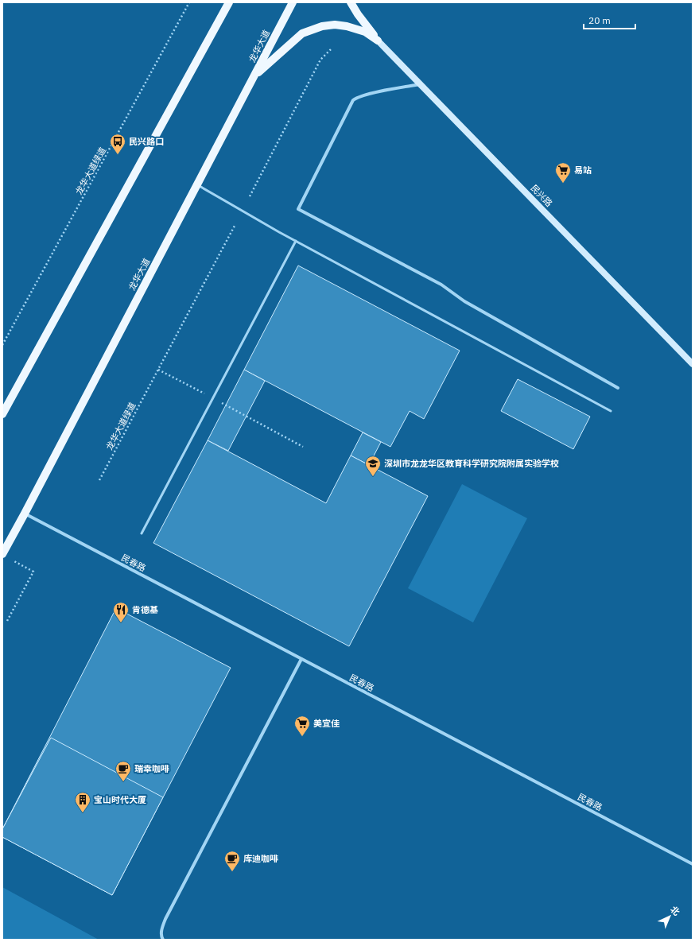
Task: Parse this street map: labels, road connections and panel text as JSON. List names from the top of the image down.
{
  "streets": {
    "main road": ["龙华大道"],
    "street": ["民兴路", "民春路"],
    "path": ["龙华大道绿道"]
  },
  "crossings": [
    ["龙华大道", "民春路"]
  ],
  "places": {
    "bus stop": ["民兴路口"],
    "supermarket": ["易站", "美宜佳"],
    "school or university": ["深圳市龙龙华区教育科学研究院附属实验学校"],
    "restaurant": ["肯德基"],
    "cafe": ["瑞幸咖啡", "库迪咖啡"],
    "building": ["宝山时代大厦"]
  },
  "scale_bar": "20 m",
  "north": "top right"
}
